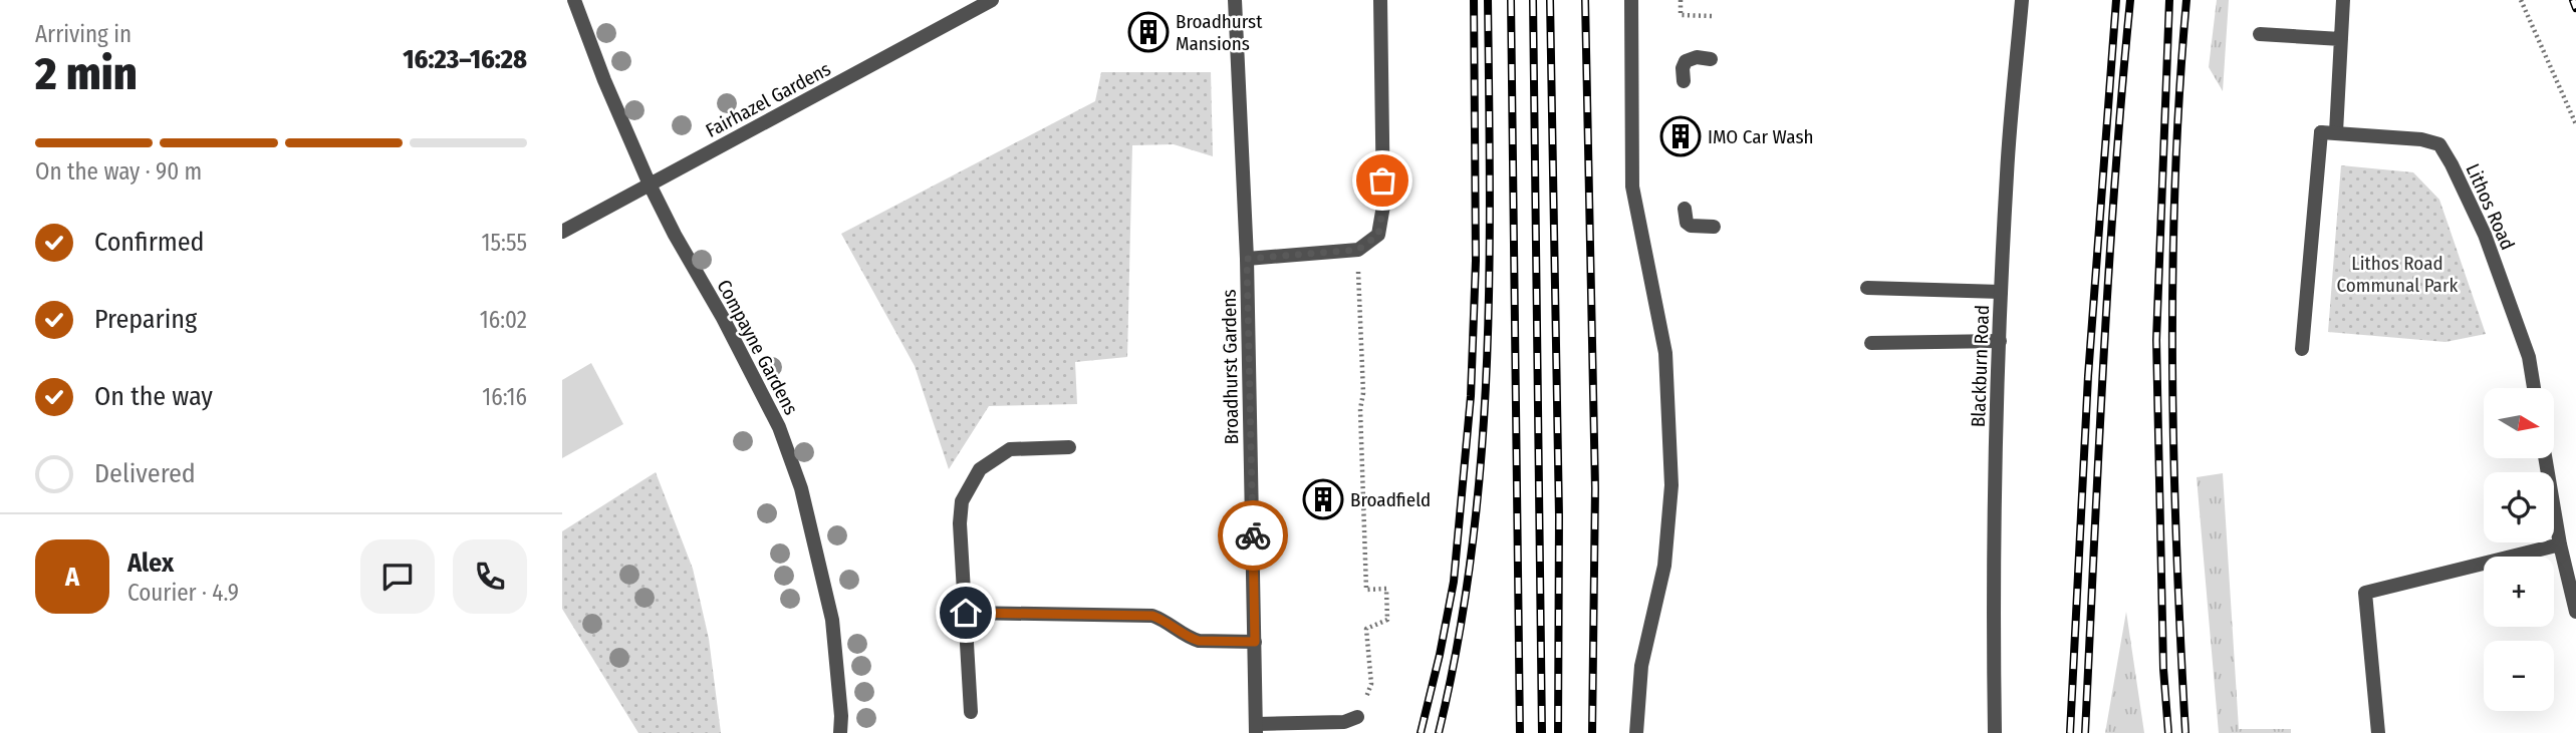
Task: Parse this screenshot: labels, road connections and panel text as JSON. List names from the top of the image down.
{
  "streets": {
    "street": [
      "Fairhazel Gardens",
      "Lithos Road",
      "Compayne Gardens",
      "Blackburn Road",
      "Broadhurst Gardens"
    ]
  },
  "crossings": [
    ["Fairhazel Gardens", "Compayne Gardens"]
  ],
  "parks": ["Lithos Road Communal Park"],
  "places": {
    "building": ["Broadhurst Mansions", "IMO Car Wash", "Broadfield"]
  },
  "north": "right",
  "page": {
    "heading": ["2 min", "Arriving in", "16:23–16:28"],
    "panel": ["Alex", "Courier · 4.9"],
    "bar": "On the way · 90 m",
    "list": [
      ["Confirmed", "15:55"],
      ["Preparing", "16:02"],
      ["On the way", "16:16"],
      "Delivered"
    ],
    "map_buttons": ["+", "−"],
    "round": "A"
  }
}
